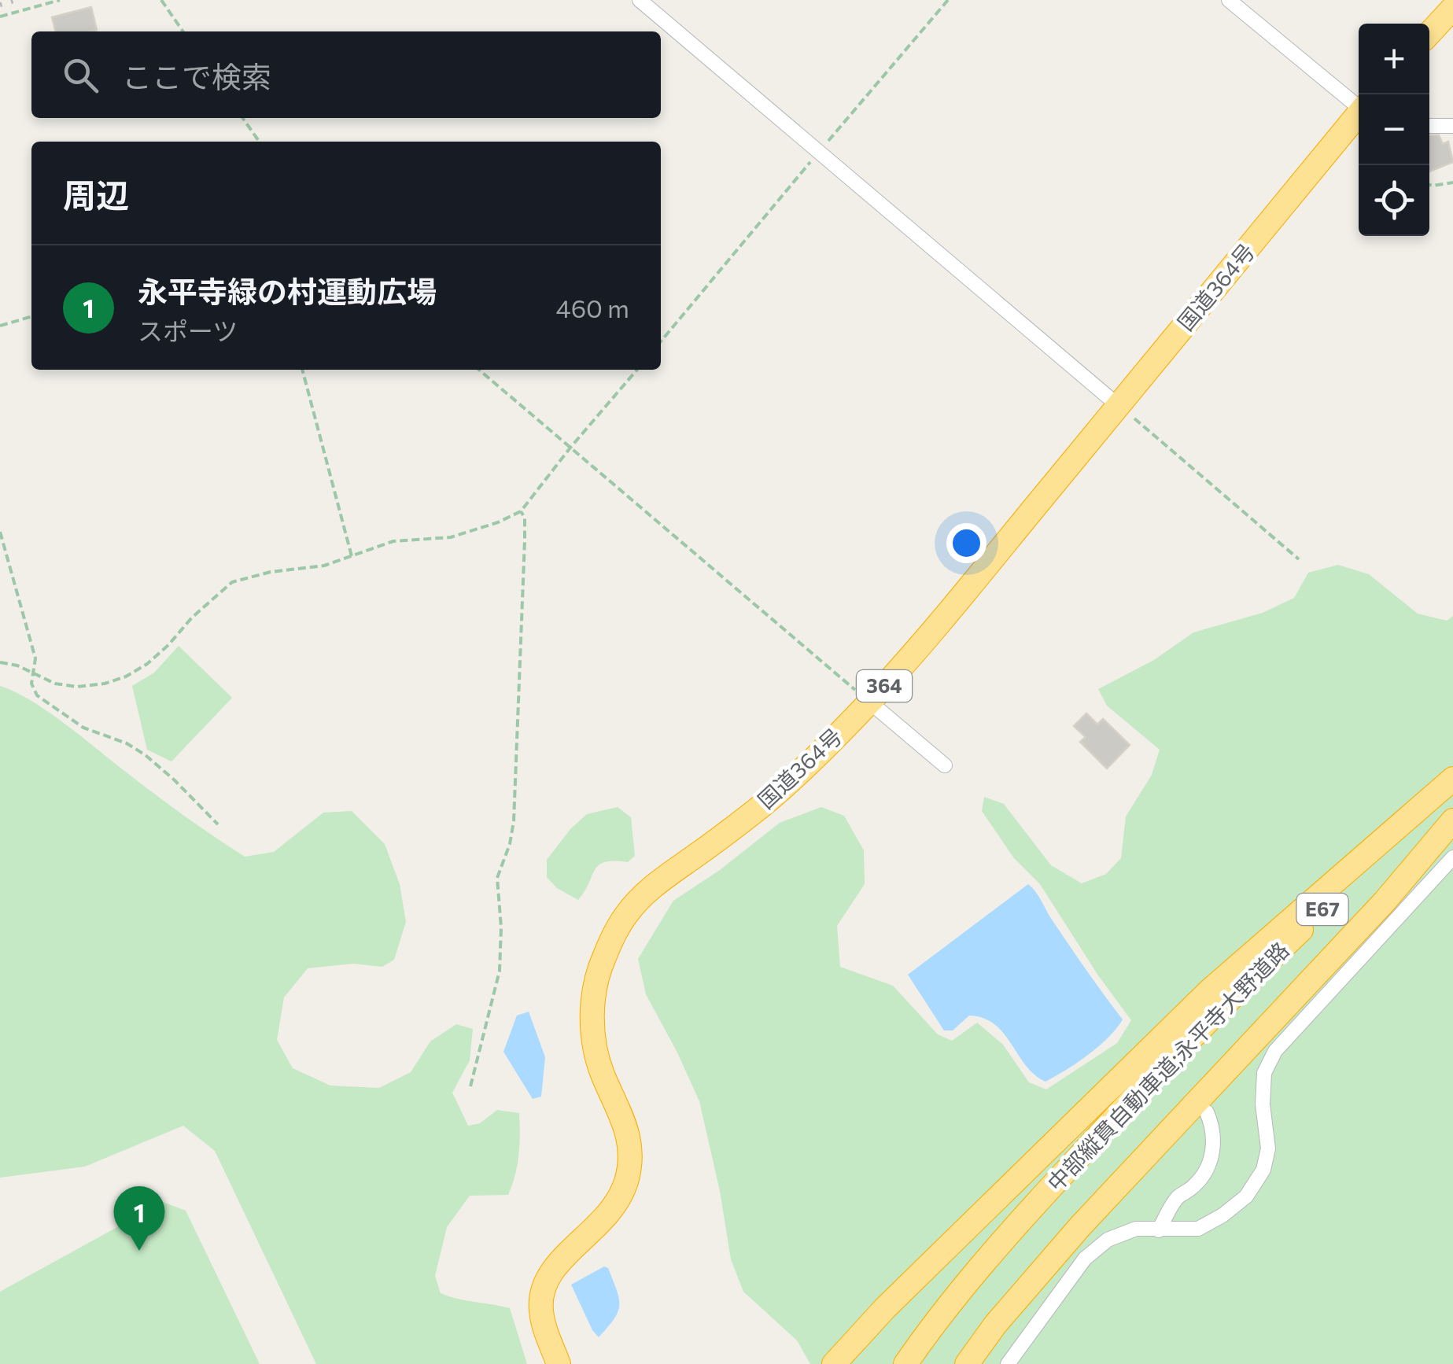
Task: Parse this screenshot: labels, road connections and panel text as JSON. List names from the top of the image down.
{
  "streets": {
    "highway": [
      "国道364号",
      "364",
      "E67",
      "中部縦貫自動車道;永平寺大野道路"
    ]
  },
  "page": {
    "map_buttons": ["+", "−"],
    "search": "ここで検索",
    "heading": "周辺",
    "list": [
      {
        "mark": "1",
        "name": "永平寺緑の村運動広場",
        "note": "スポーツ",
        "value": "460 m"
      }
    ],
    "pins": "1"
  }
}
